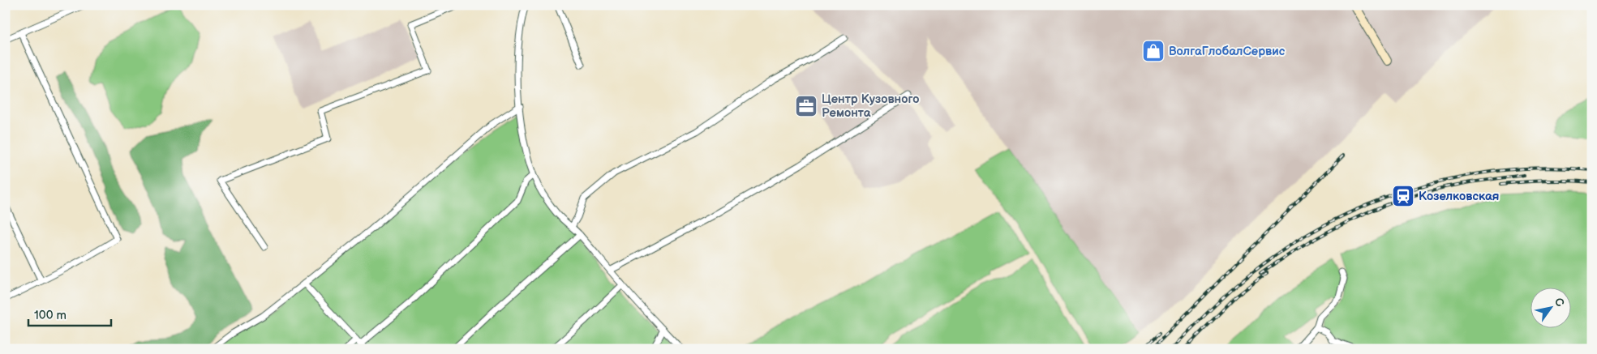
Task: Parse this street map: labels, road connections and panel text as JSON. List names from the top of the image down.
{
  "places": {
    "shop": ["ВолгаГлобалСервис"],
    "office": ["Центр Кузовного Ремонта"],
    "station": ["Козелковская"]
  },
  "scale_bar": "100 m",
  "north": "top right"
}
